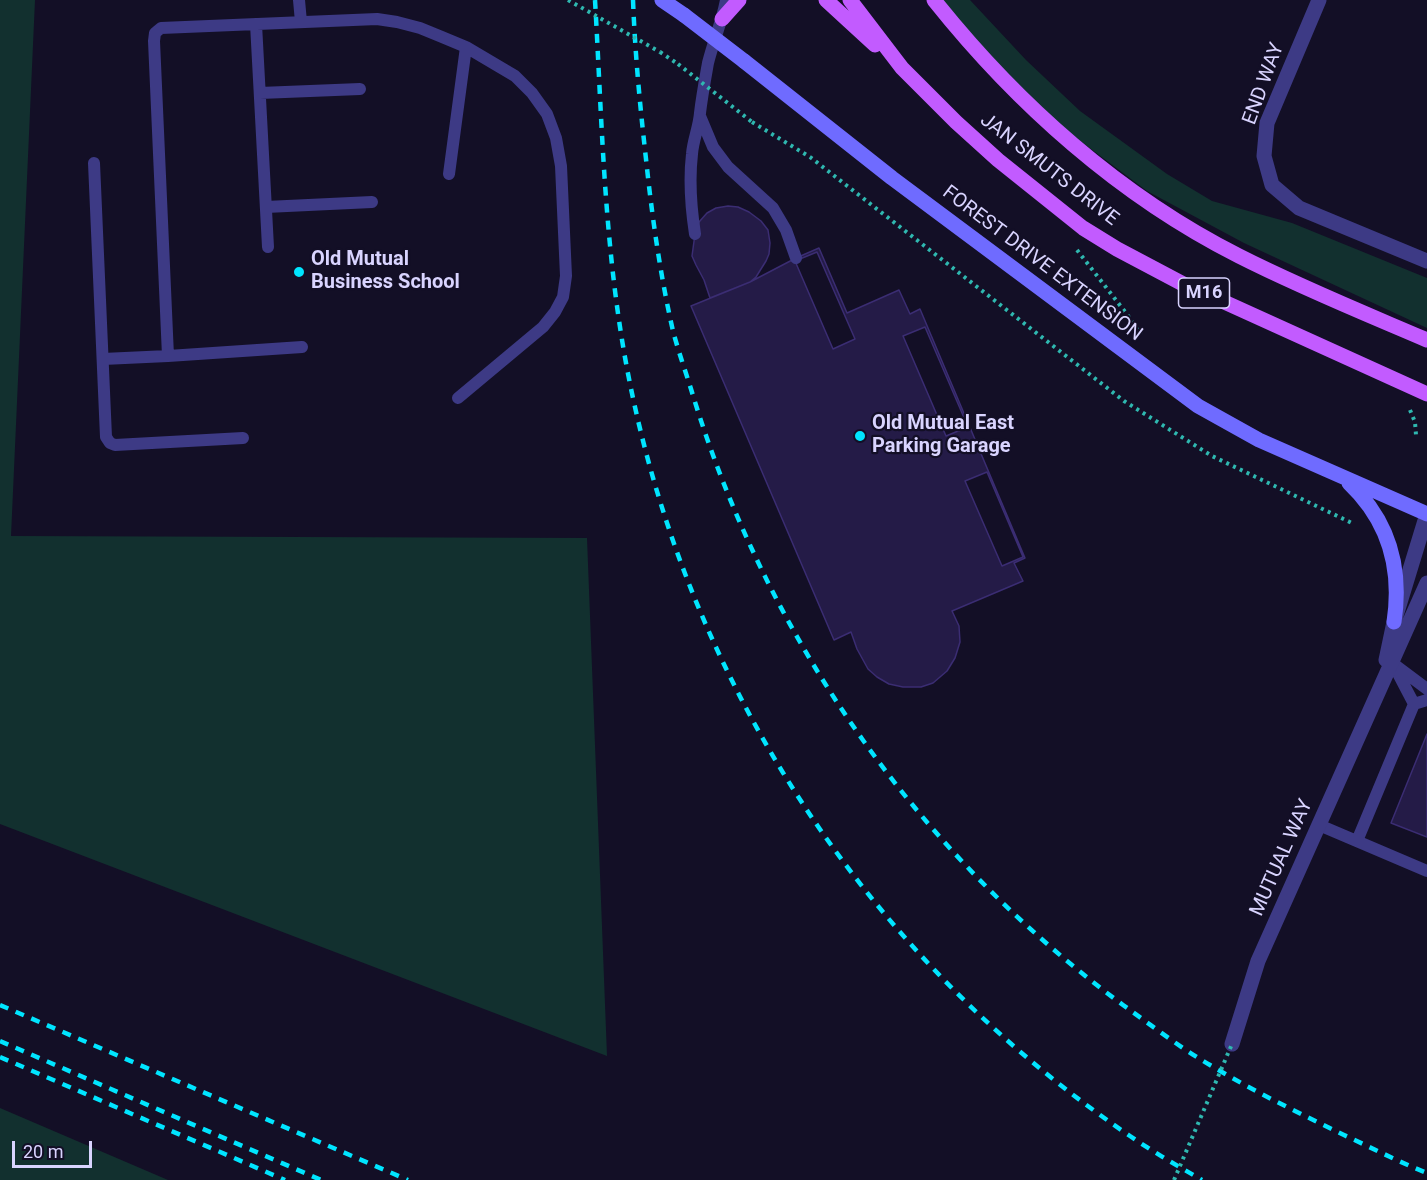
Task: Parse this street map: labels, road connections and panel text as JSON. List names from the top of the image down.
{
  "streets": {
    "main road": ["JAN SMUTS DRIVE", "M16"],
    "street": ["END WAY", "FOREST DRIVE EXTENSION", "MUTUAL WAY"]
  },
  "crossings": [
    ["FOREST DRIVE EXTENSION", "MUTUAL WAY"]
  ],
  "places": ["Old Mutual Business School", "Old Mutual East Parking Garage"],
  "scale_bar": "20 m"
}
